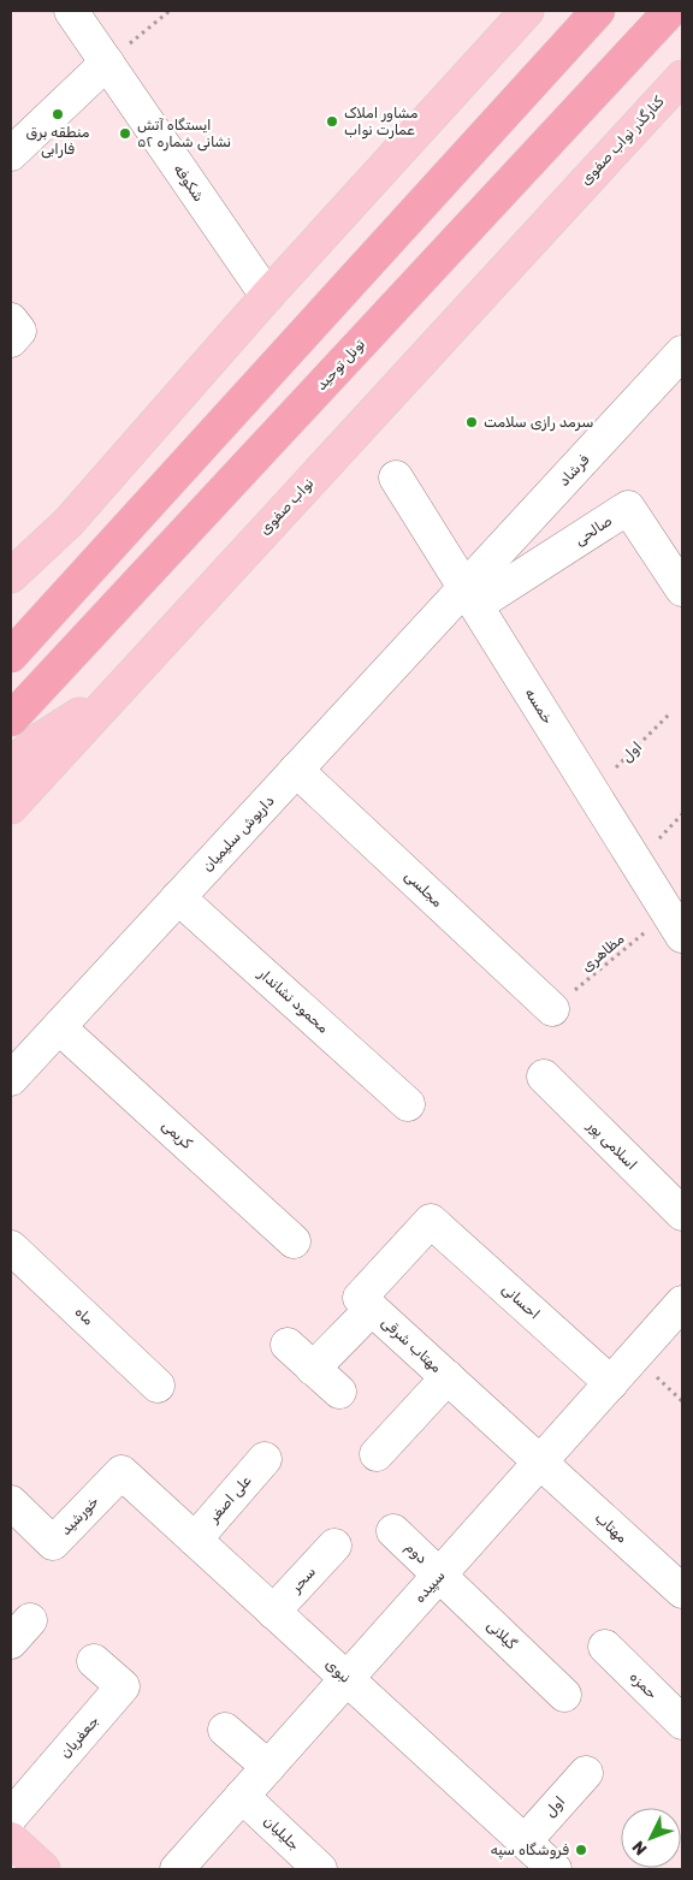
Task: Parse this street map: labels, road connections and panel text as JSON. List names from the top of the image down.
{
  "streets": {
    "highway": ["تونل توحید"],
    "main road": ["کنارگذر نواب صفوی", "نواب صفوی"],
    "street": [
      "شکوفه",
      "فرشاد",
      "صالحی",
      "خمسه",
      "اول",
      "داریوش سلیمیان",
      "مجلسی",
      "محمود نشاندار",
      "کریمی",
      "اسلامی پور",
      "احسانی",
      "ماه",
      "مهتاب شرقی",
      "علی اصغر",
      "خورشید",
      "مهتاب",
      "دوم",
      "سحر",
      "سپیده",
      "گیلانی",
      "نبوی",
      "حمزه",
      "جعفریان",
      "جلیلیان"
    ],
    "path": ["مظاهری"]
  },
  "crossings": [
    ["کنارگذر نواب صفوی", "نواب صفوی"],
    ["فرشاد", "صالحی"],
    ["فرشاد", "خمسه"],
    ["فرشاد", "داریوش سلیمیان"],
    ["صالحی", "خمسه"],
    ["صالحی", "داریوش سلیمیان"],
    ["خمسه", "اول"],
    ["خمسه", "داریوش سلیمیان"],
    ["خمسه", "مظاهری"],
    ["اول", "نبوی"],
    ["داریوش سلیمیان", "مجلسی"],
    ["داریوش سلیمیان", "محمود نشاندار"],
    ["داریوش سلیمیان", "کریمی"],
    ["مجلسی", "مظاهری"],
    ["احسانی", "مهتاب شرقی"],
    ["احسانی", "سپیده"],
    ["مهتاب شرقی", "مهتاب"],
    ["مهتاب شرقی", "سپیده"],
    ["علی اصغر", "نبوی"],
    ["خورشید", "نبوی"],
    ["مهتاب", "سپیده"],
    ["دوم", "سپیده"],
    ["دوم", "گیلانی"],
    ["سحر", "نبوی"],
    ["سپیده", "گیلانی"],
    ["سپیده", "نبوی"],
    ["سپیده", "جلیلیان"]
  ],
  "places": [
    "منطقه برق فارابی",
    "مشاور املاک عمارت نواب",
    "ایستگاه آتش نشانی شماره ۵۲",
    "سرمد رازی سلامت",
    "فروشگاه سپه"
  ],
  "north": "bottom left"
}
